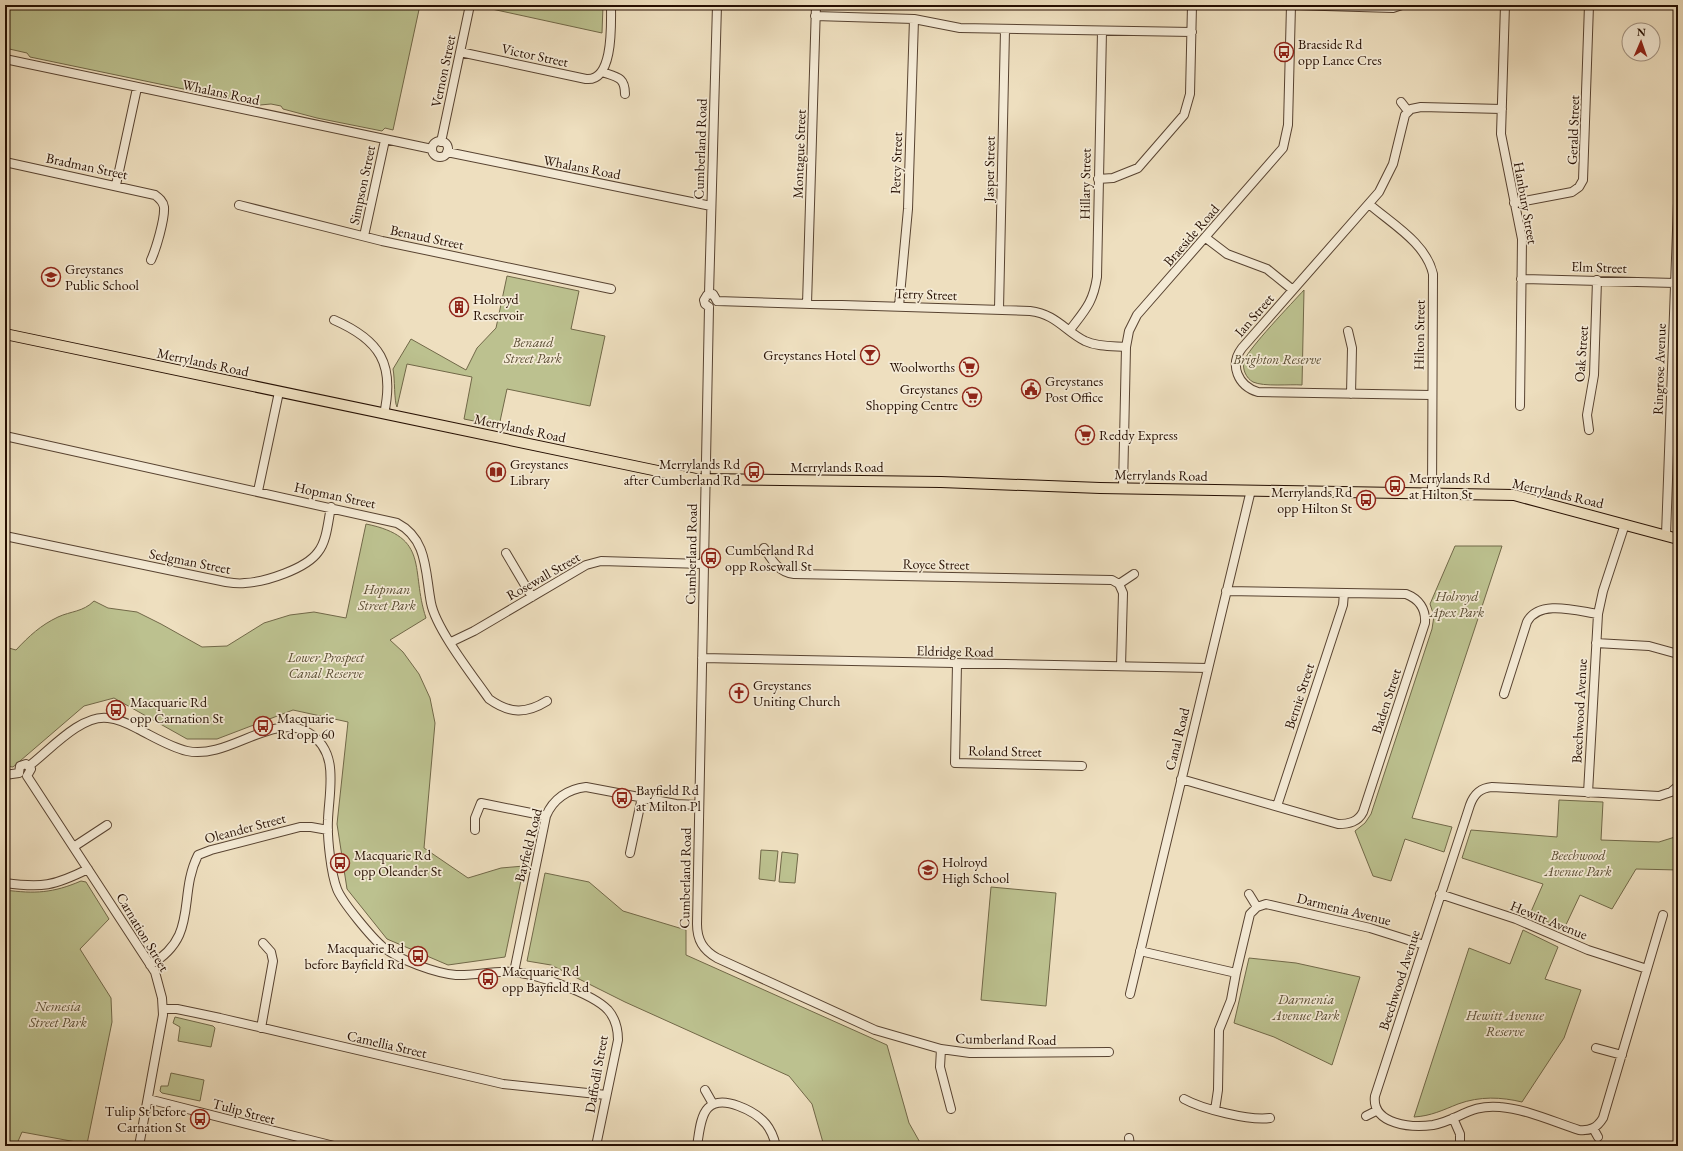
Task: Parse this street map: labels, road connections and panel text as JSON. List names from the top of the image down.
{
  "streets": {
    "main road": ["Merrylands Road"],
    "street": [
      "Victor Street",
      "Vernon Street",
      "Whalans Road",
      "Gerald Street",
      "Cumberland Road",
      "Montague Street",
      "Percy Street",
      "Bradman Street",
      "Jasper Street",
      "Hillary Street",
      "Simpson Street",
      "Hanbury Street",
      "Braeside Road",
      "Benaud Street",
      "Elm Street",
      "Terry Street",
      "Ian Street",
      "Hilton Street",
      "Oak Street",
      "Ringrose Avenue",
      "Hopman Street",
      "Sedgman Street",
      "Royce Street",
      "Rosewall Street",
      "Eldridge Road",
      "Bernie Street",
      "Baden Street",
      "Beechwood Avenue",
      "Canal Road",
      "Roland Street",
      "Oleander Street",
      "Bayfield Road",
      "Darmenia Avenue",
      "Hewitt Avenue",
      "Carnation Street",
      "Camellia Street",
      "Daffodil Street",
      "Tulip Street"
    ]
  },
  "crossings": [
    ["Victor Street", "Vernon Street"],
    ["Vernon Street", "Whalans Road"],
    ["Whalans Road", "Cumberland Road"],
    ["Whalans Road", "Simpson Street"],
    ["Gerald Street", "Hanbury Street"],
    ["Cumberland Road", "Terry Street"],
    ["Cumberland Road", "Merrylands Road"],
    ["Cumberland Road", "Rosewall Street"],
    ["Cumberland Road", "Eldridge Road"],
    ["Cumberland Road", "Bayfield Road"],
    ["Montague Street", "Terry Street"],
    ["Percy Street", "Terry Street"],
    ["Jasper Street", "Terry Street"],
    ["Hillary Street", "Terry Street"],
    ["Simpson Street", "Benaud Street"],
    ["Hanbury Street", "Elm Street"],
    ["Braeside Road", "Terry Street"],
    ["Braeside Road", "Merrylands Road"],
    ["Elm Street", "Oak Street"],
    ["Elm Street", "Ringrose Avenue"],
    ["Ian Street", "Hilton Street"],
    ["Hilton Street", "Merrylands Road"],
    ["Merrylands Road", "Ringrose Avenue"],
    ["Merrylands Road", "Beechwood Avenue"],
    ["Merrylands Road", "Canal Road"],
    ["Hopman Street", "Sedgman Street"],
    ["Hopman Street", "Rosewall Street"],
    ["Eldridge Road", "Canal Road"],
    ["Eldridge Road", "Roland Street"],
    ["Bernie Street", "Baden Street"],
    ["Baden Street", "Canal Road"],
    ["Beechwood Avenue", "Darmenia Avenue"],
    ["Beechwood Avenue", "Hewitt Avenue"],
    ["Oleander Street", "Carnation Street"],
    ["Bayfield Road", "Daffodil Street"],
    ["Carnation Street", "Camellia Street"],
    ["Carnation Street", "Tulip Street"],
    ["Camellia Street", "Daffodil Street"]
  ],
  "parks": [
    "Benaud Street Park",
    "Brighton Reserve",
    "Hopman Street Park",
    "Holroyd Apex Park",
    "Lower Prospect Canal Reserve",
    "Beechwood Avenue Park",
    "Darmenia Avenue Park",
    "Nemesia Street Park",
    "Hewitt Avenue Reserve"
  ],
  "places": {
    "bus stop": [
      "Braeside Rd opp Lance Cres",
      "Merrylands Rd after Cumberland Rd",
      "Merrylands Rd at Hilton St",
      "Merrylands Rd opp Hilton St",
      "Cumberland Rd opp Rosewall St",
      "Macquarie Rd opp Carnation St",
      "Macquarie Rd opp 60",
      "Bayfield Rd at Milton Pl",
      "Macquarie Rd opp Oleander St",
      "Macquarie Rd before Bayfield Rd",
      "Macquarie Rd opp Bayfield Rd",
      "Tulip St before Carnation St"
    ],
    "school or university": ["Greystanes Public School", "Holroyd High School"],
    "building": ["Holroyd Reservoir"],
    "bar": ["Greystanes Hotel"],
    "supermarket": ["Woolworths", "Greystanes Shopping Centre", "Reddy Express"],
    "public building": ["Greystanes Post Office"],
    "library": ["Greystanes Library"],
    "church": ["Greystanes Uniting Church"]
  },
  "north": "top"
}
